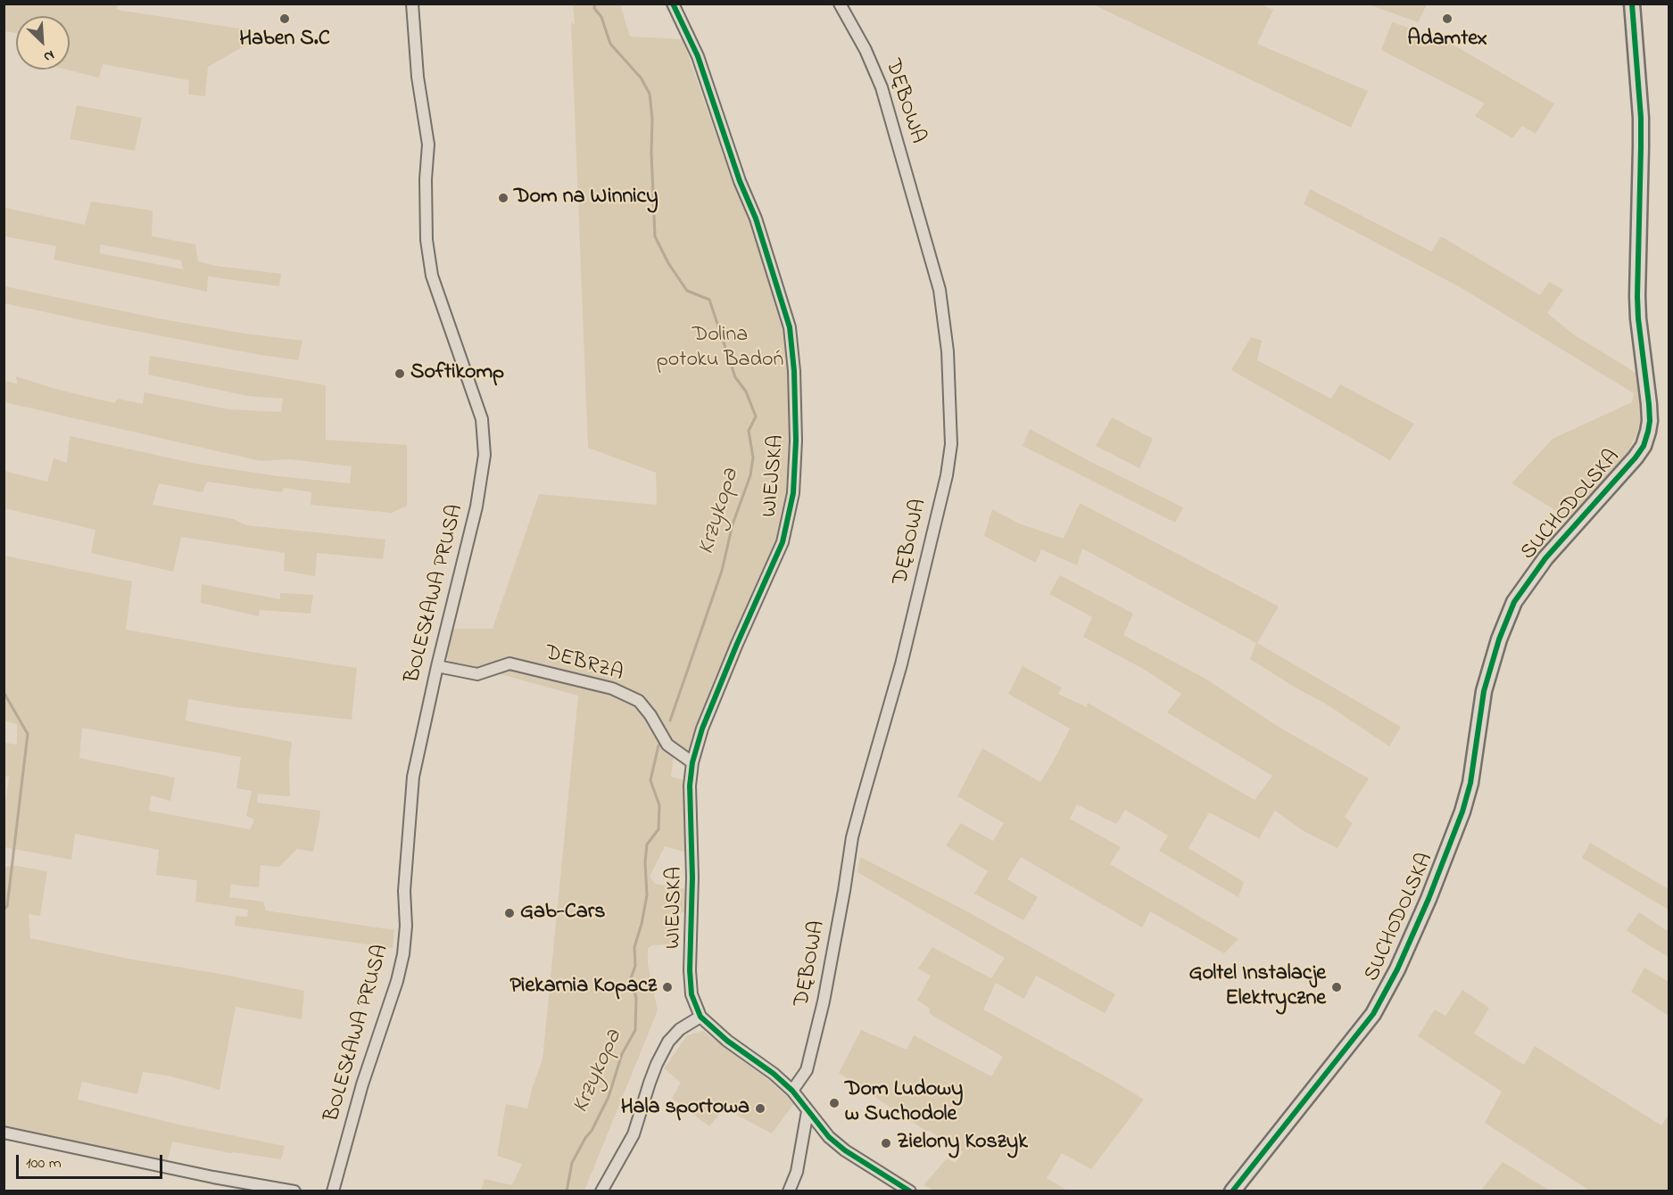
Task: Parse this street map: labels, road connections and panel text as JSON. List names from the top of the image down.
{
  "streets": {
    "street": [
      "DĘBOWA",
      "WIEJSKA",
      "SUCHODOLSKA",
      "BOLESŁAWA PRUSA",
      "DEBRZA"
    ]
  },
  "crossings": [
    ["WIEJSKA", "DEBRZA"],
    ["BOLESŁAWA PRUSA", "DEBRZA"]
  ],
  "water": ["Krzykopa"],
  "parks": ["Dolina potoku Badoń"],
  "places": [
    "Haben S.C",
    "Adamtex",
    "Dom na Winnicy",
    "Softikomp",
    "Gab-Cars",
    "Piekarnia Kopacz",
    "Goltel Instalacje Elektryczne",
    "Dom Ludowy w Suchodole",
    "Hala sportowa",
    "Zielony Koszyk"
  ],
  "scale_bar": "100 m",
  "north": "bottom right"
}
